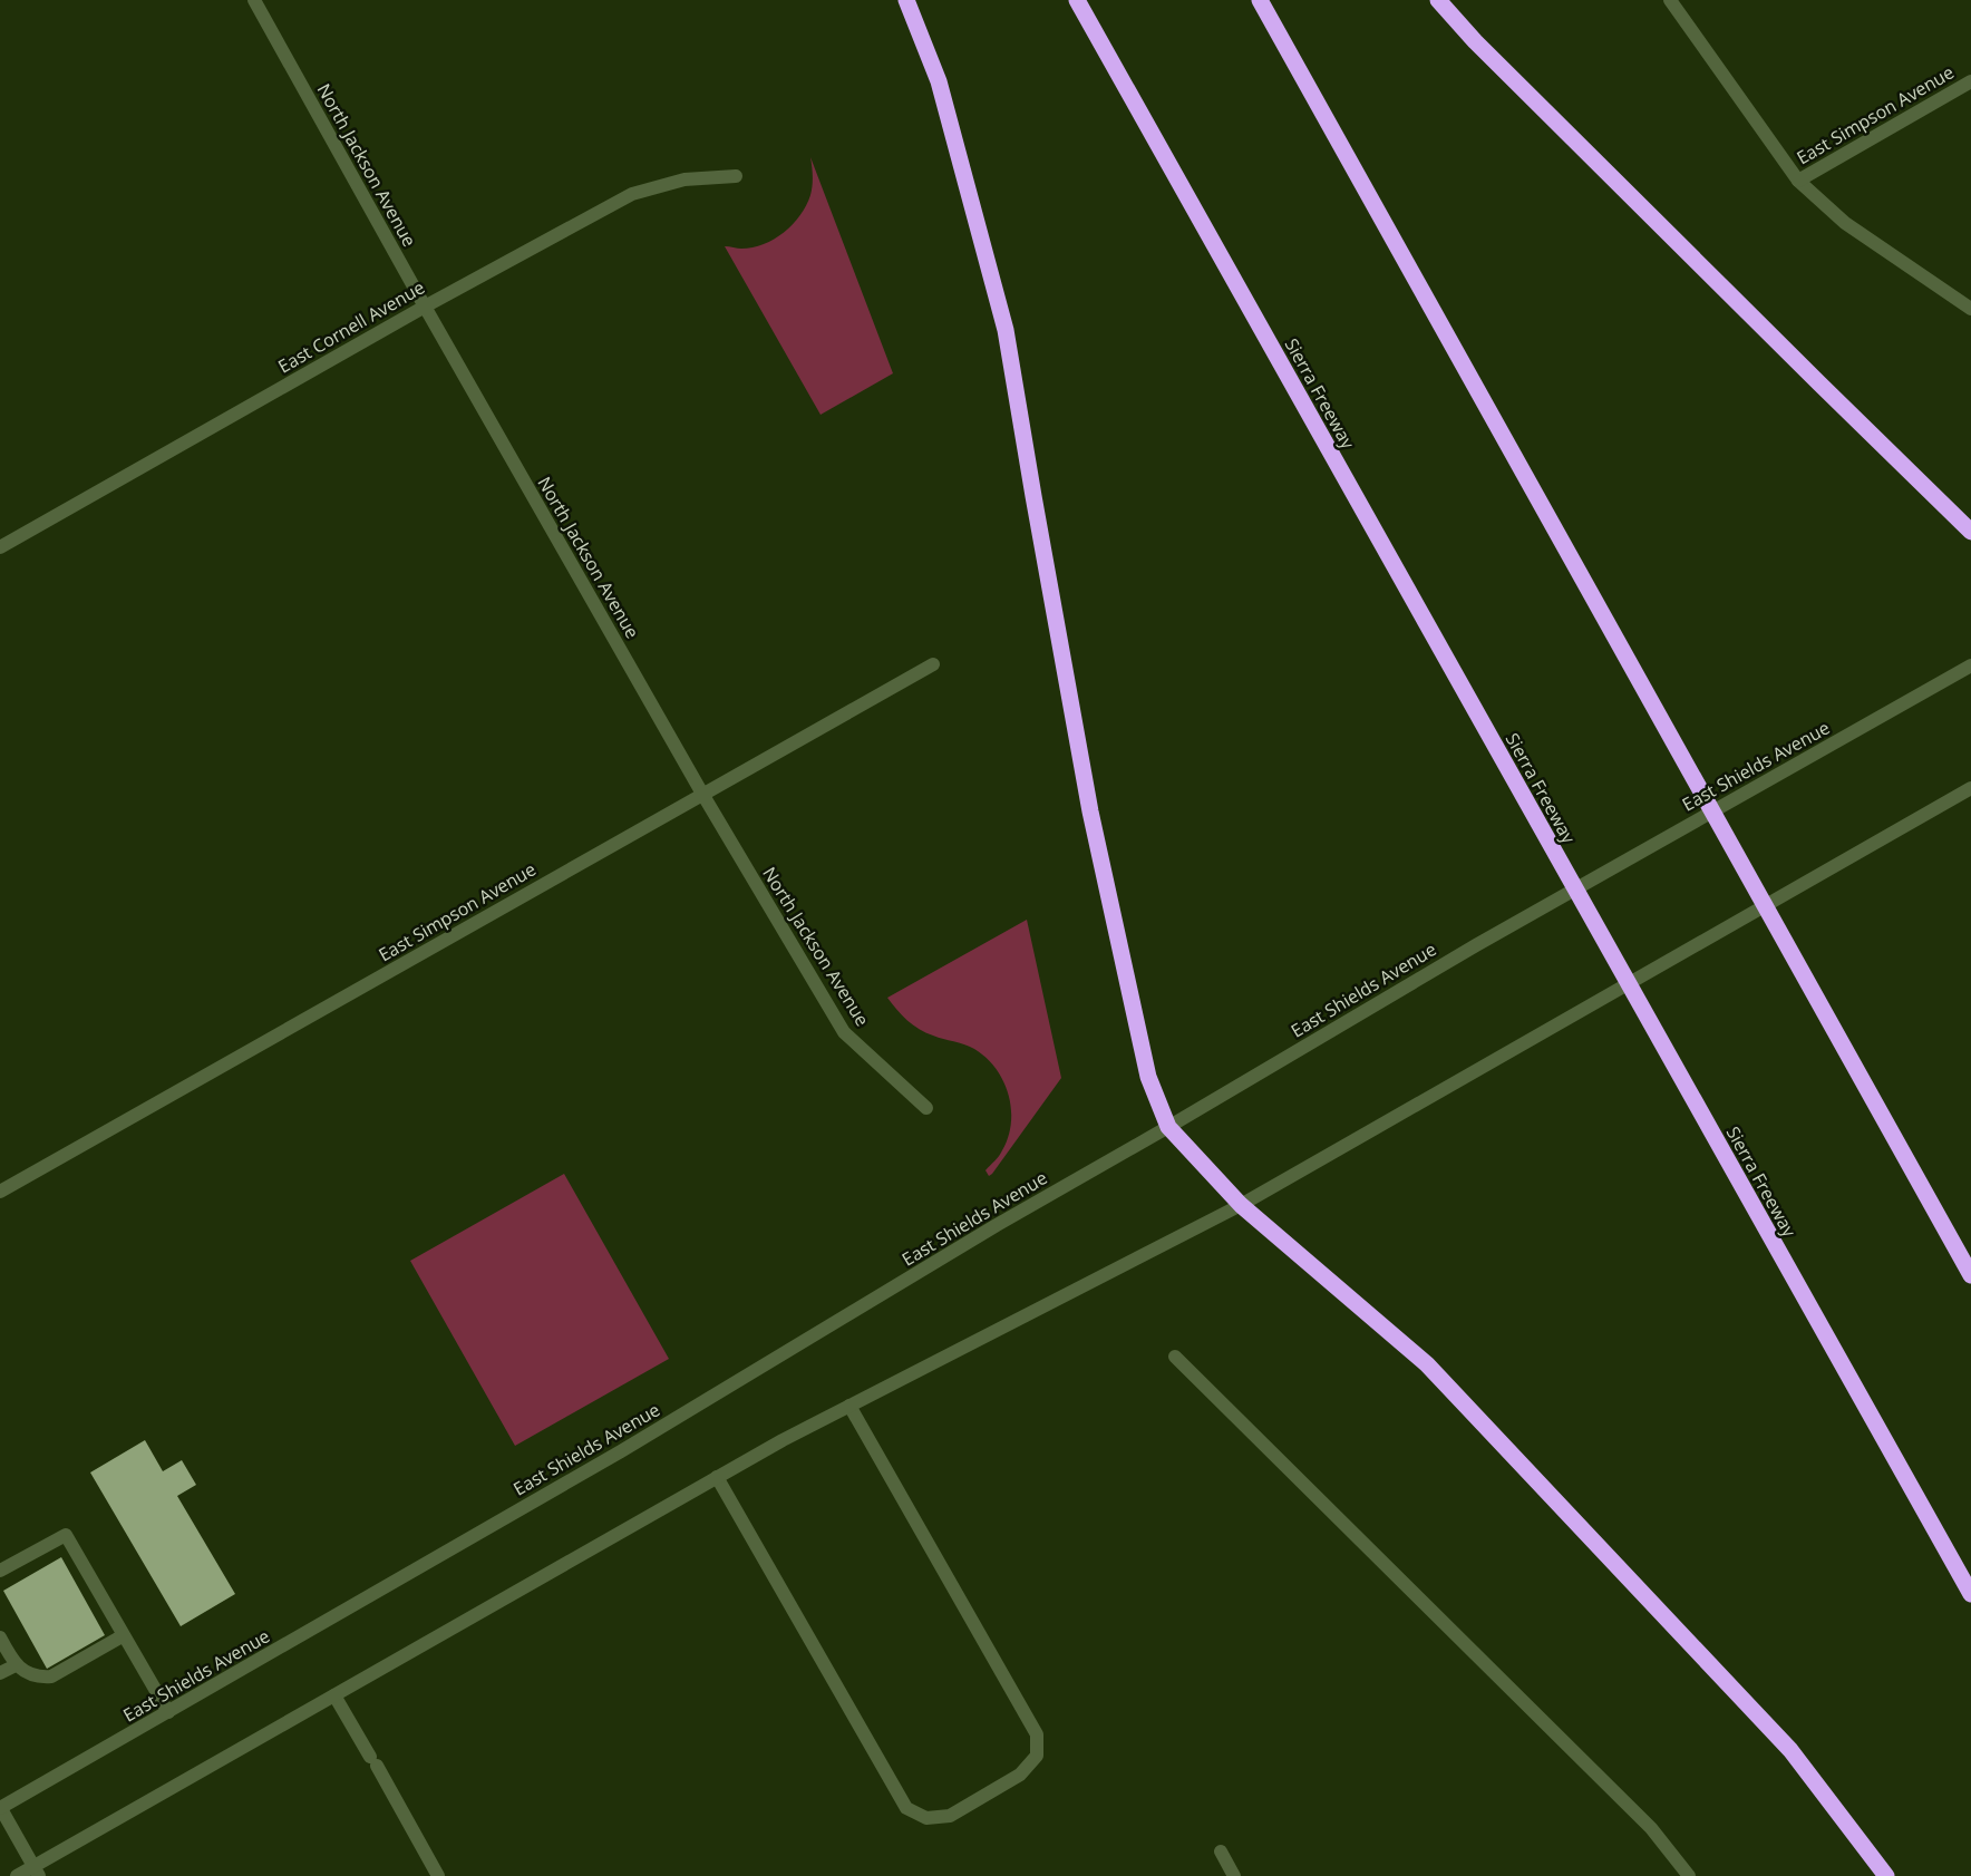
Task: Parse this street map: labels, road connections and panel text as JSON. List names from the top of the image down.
{
  "streets": {
    "highway": ["Sierra Freeway"],
    "main road": [
      "East Simpson Avenue",
      "North Jackson Avenue",
      "East Cornell Avenue",
      "East Shields Avenue"
    ]
  },
  "crossings": [
    ["East Simpson Avenue", "North Jackson Avenue"],
    ["North Jackson Avenue", "East Cornell Avenue"]
  ]
}
